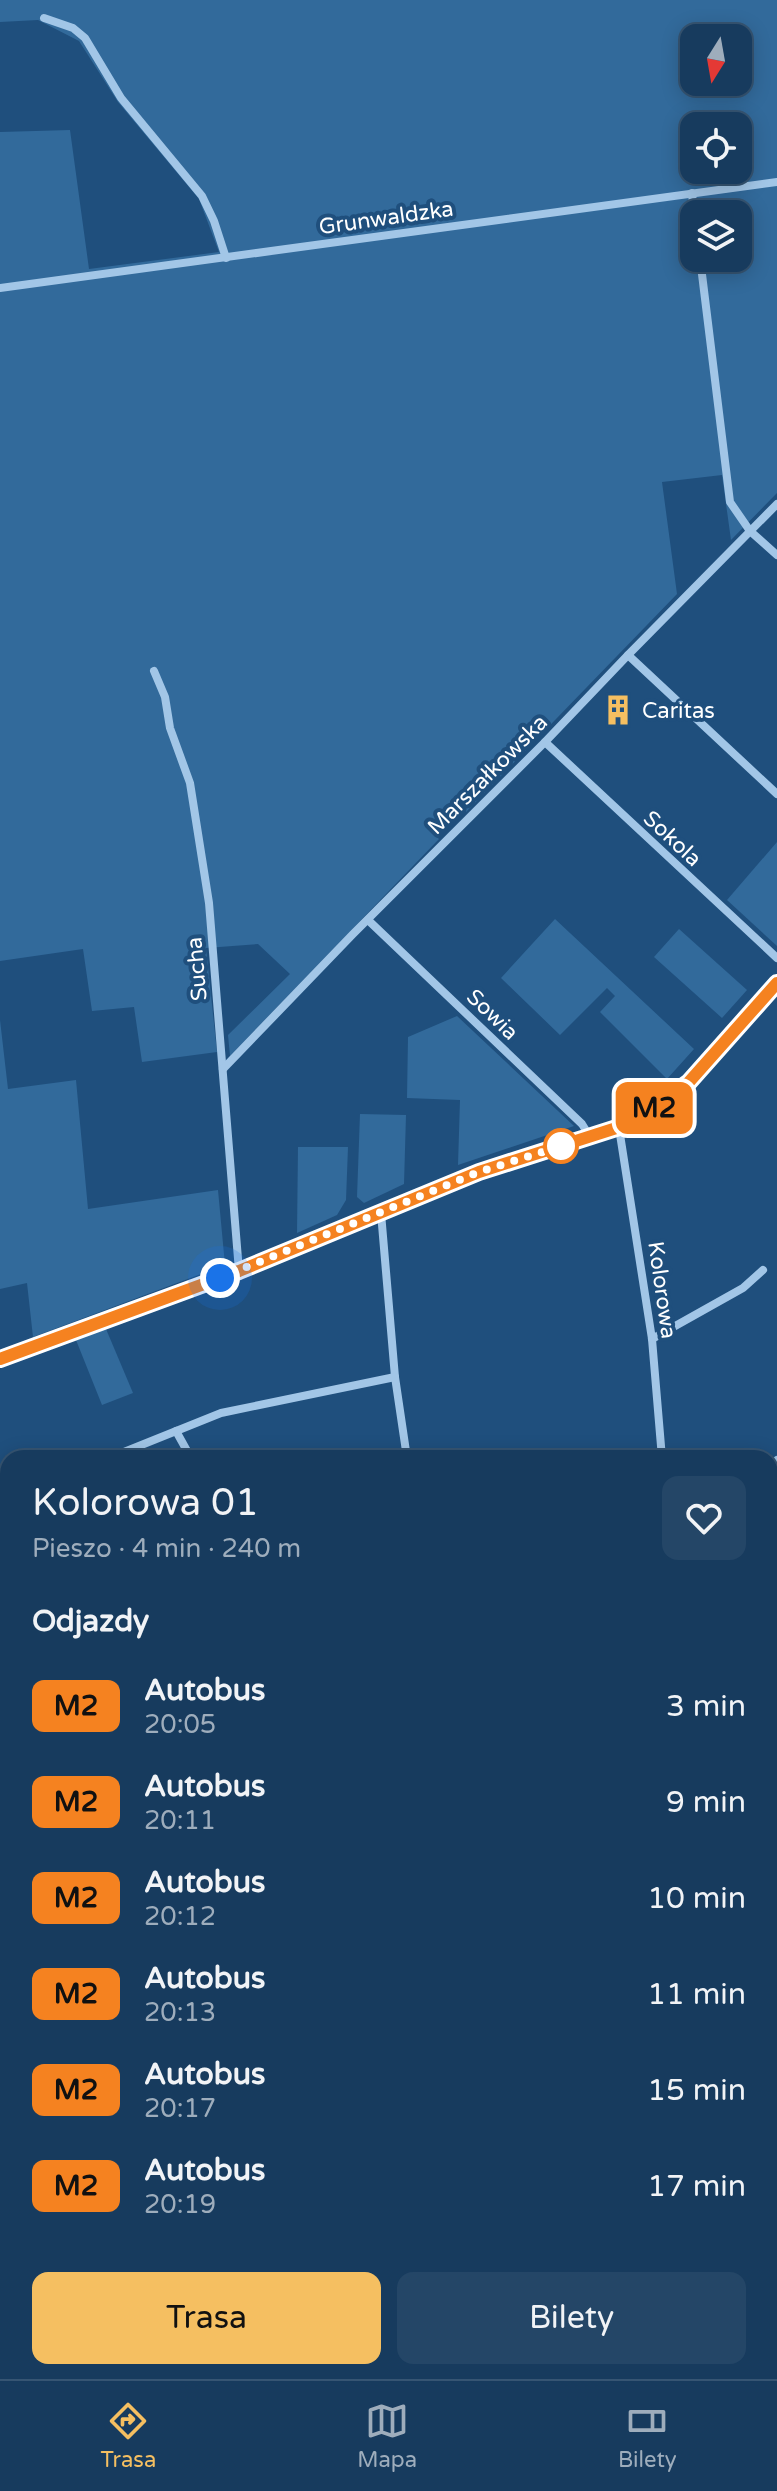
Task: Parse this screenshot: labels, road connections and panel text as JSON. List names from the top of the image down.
{
  "streets": {
    "street": [
      "Grunwaldzka",
      "Marszałkowska",
      "Sokola",
      "Sucha",
      "Sowia",
      "Kolorowa"
    ]
  },
  "crossings": [
    ["Marszałkowska", "Sokola"],
    ["Marszałkowska", "Sucha"],
    ["Marszałkowska", "Sowia"]
  ],
  "places": {
    "building": ["Caritas"]
  },
  "lines": ["bus line M2"],
  "north": "bottom",
  "page": {
    "on_map": "M2",
    "heading": [
      ["Kolorowa 01", "Pieszo · 4 min · 240 m"],
      "Odjazdy"
    ],
    "list": [
      {
        "mark": "M2",
        "name": "Autobus",
        "note": "20:05",
        "value": "3 min"
      },
      {
        "mark": "M2",
        "name": "Autobus",
        "note": "20:11",
        "value": "9 min"
      },
      {
        "mark": "M2",
        "name": "Autobus",
        "note": "20:12",
        "value": "10 min"
      },
      {
        "mark": "M2",
        "name": "Autobus",
        "note": "20:13",
        "value": "11 min"
      },
      {
        "mark": "M2",
        "name": "Autobus",
        "note": "20:17",
        "value": "15 min"
      },
      {
        "mark": "M2",
        "name": "Autobus",
        "note": "20:19",
        "value": "17 min"
      }
    ],
    "buttons": ["Trasa", "Bilety"],
    "tabs": ["Trasa", "Mapa", "Bilety"]
  }
}
